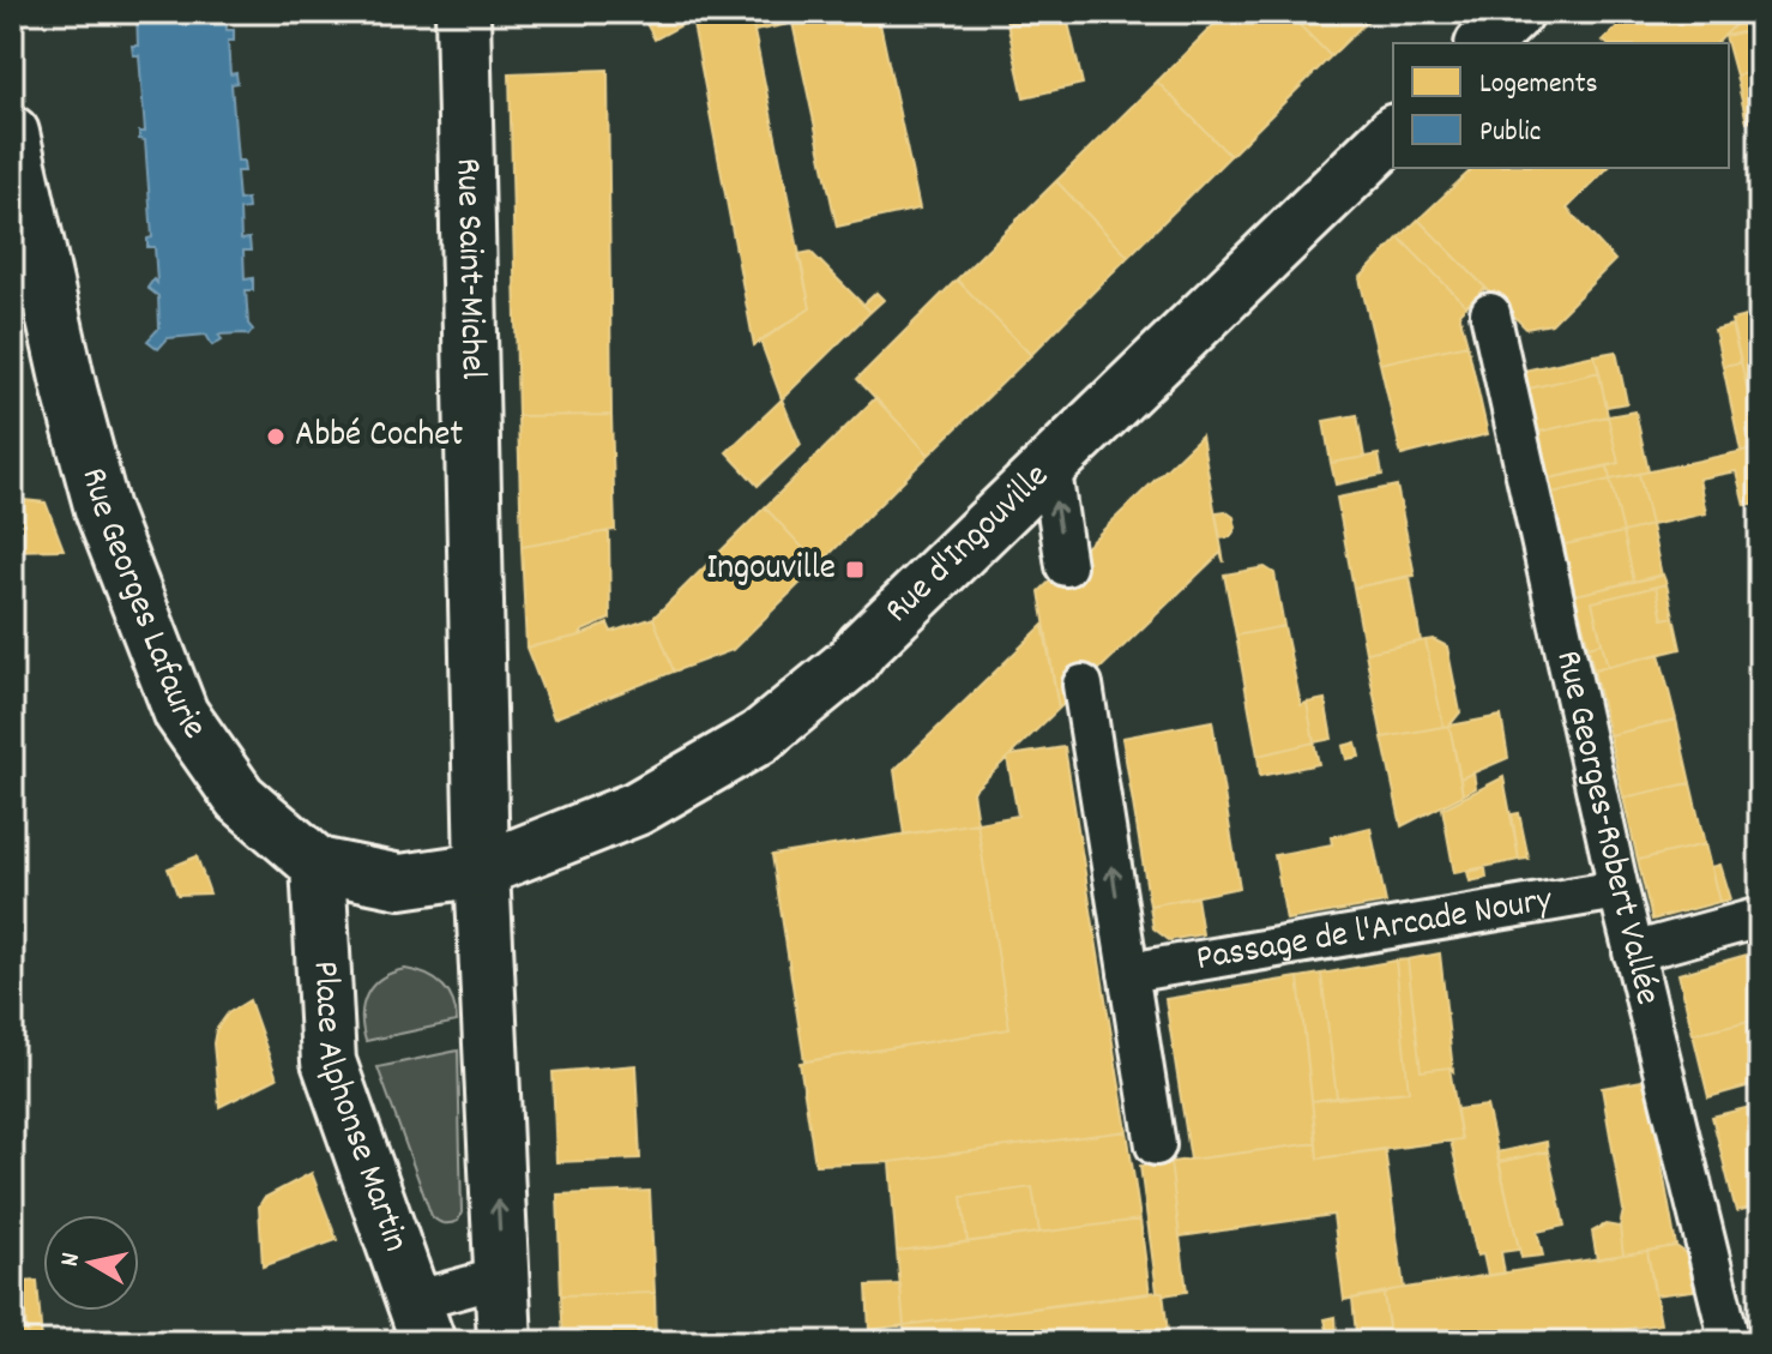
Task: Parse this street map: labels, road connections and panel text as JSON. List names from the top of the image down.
{
  "streets": {
    "street": [
      "Rue Saint-Michel",
      "Rue d'Ingouville",
      "Rue Georges Lafaurie",
      "Place Alphonse Martin"
    ],
    "lane": ["Rue Georges-Robert Vallée", "Passage de l'Arcade Noury"]
  },
  "crossings": [
    ["Rue Saint-Michel", "Rue d'Ingouville"],
    ["Rue Saint-Michel", "Rue Georges Lafaurie"],
    ["Rue d'Ingouville", "Rue Georges Lafaurie"],
    ["Rue Georges Lafaurie", "Place Alphonse Martin"],
    ["Rue Georges-Robert Vallée", "Passage de l'Arcade Noury"]
  ],
  "places": {
    "other": ["Abbé Cochet"],
    "transit": ["Ingouville"]
  },
  "legend": ["Logements", "Public"],
  "north": "left"
}
